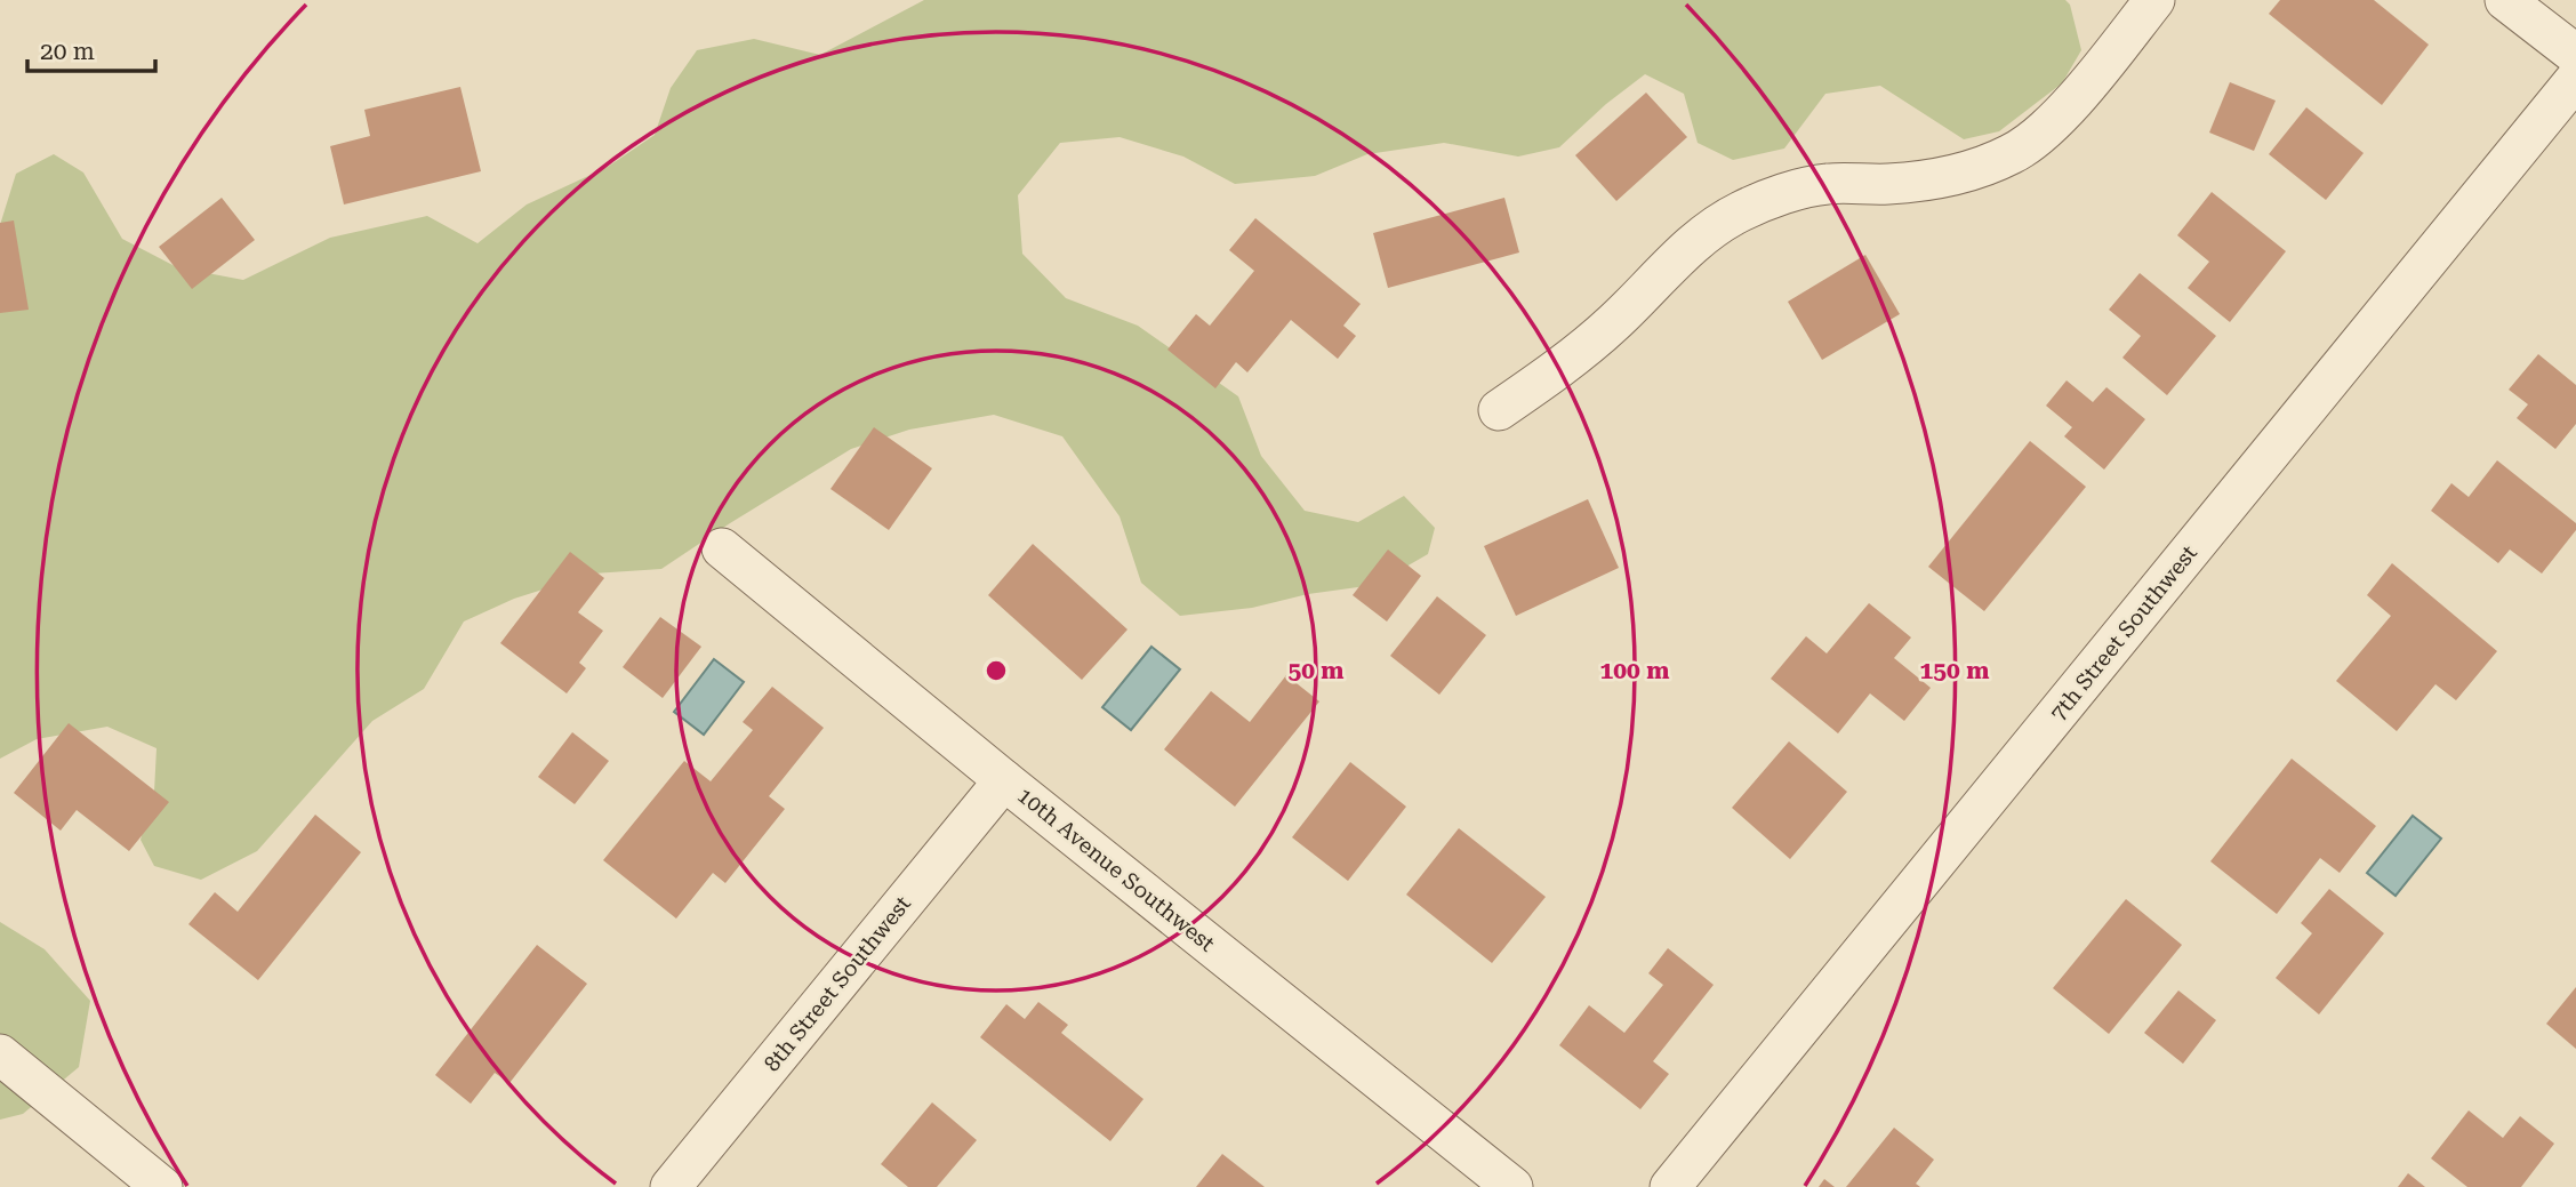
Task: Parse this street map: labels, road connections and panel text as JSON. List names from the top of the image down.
{
  "streets": {
    "street": ["7th Street Southwest", "10th Avenue Southwest", "8th Street Southwest"]
  },
  "crossings": [
    ["10th Avenue Southwest", "8th Street Southwest"]
  ],
  "scale_bar": "20 m",
  "rings": ["50 m", "100 m", "150 m"]
}
